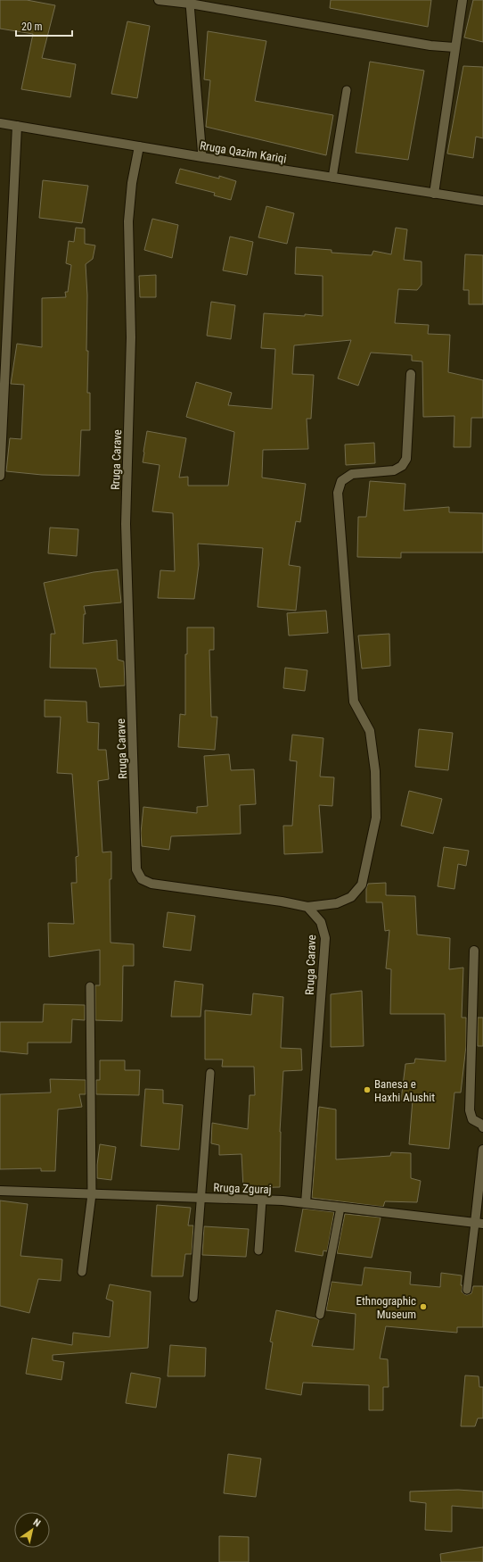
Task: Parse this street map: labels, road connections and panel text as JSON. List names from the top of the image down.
{
  "streets": {
    "street": ["Rruga Qazim Kariqi", "Rruga Carave", "Rruga Zguraj"]
  },
  "crossings": [
    ["Rruga Qazim Kariqi", "Rruga Carave"],
    ["Rruga Carave", "Rruga Zguraj"]
  ],
  "places": ["Banesa e Haxhi Alushit", "Ethnographic Museum"],
  "scale_bar": "20 m",
  "north": "top right"
}
